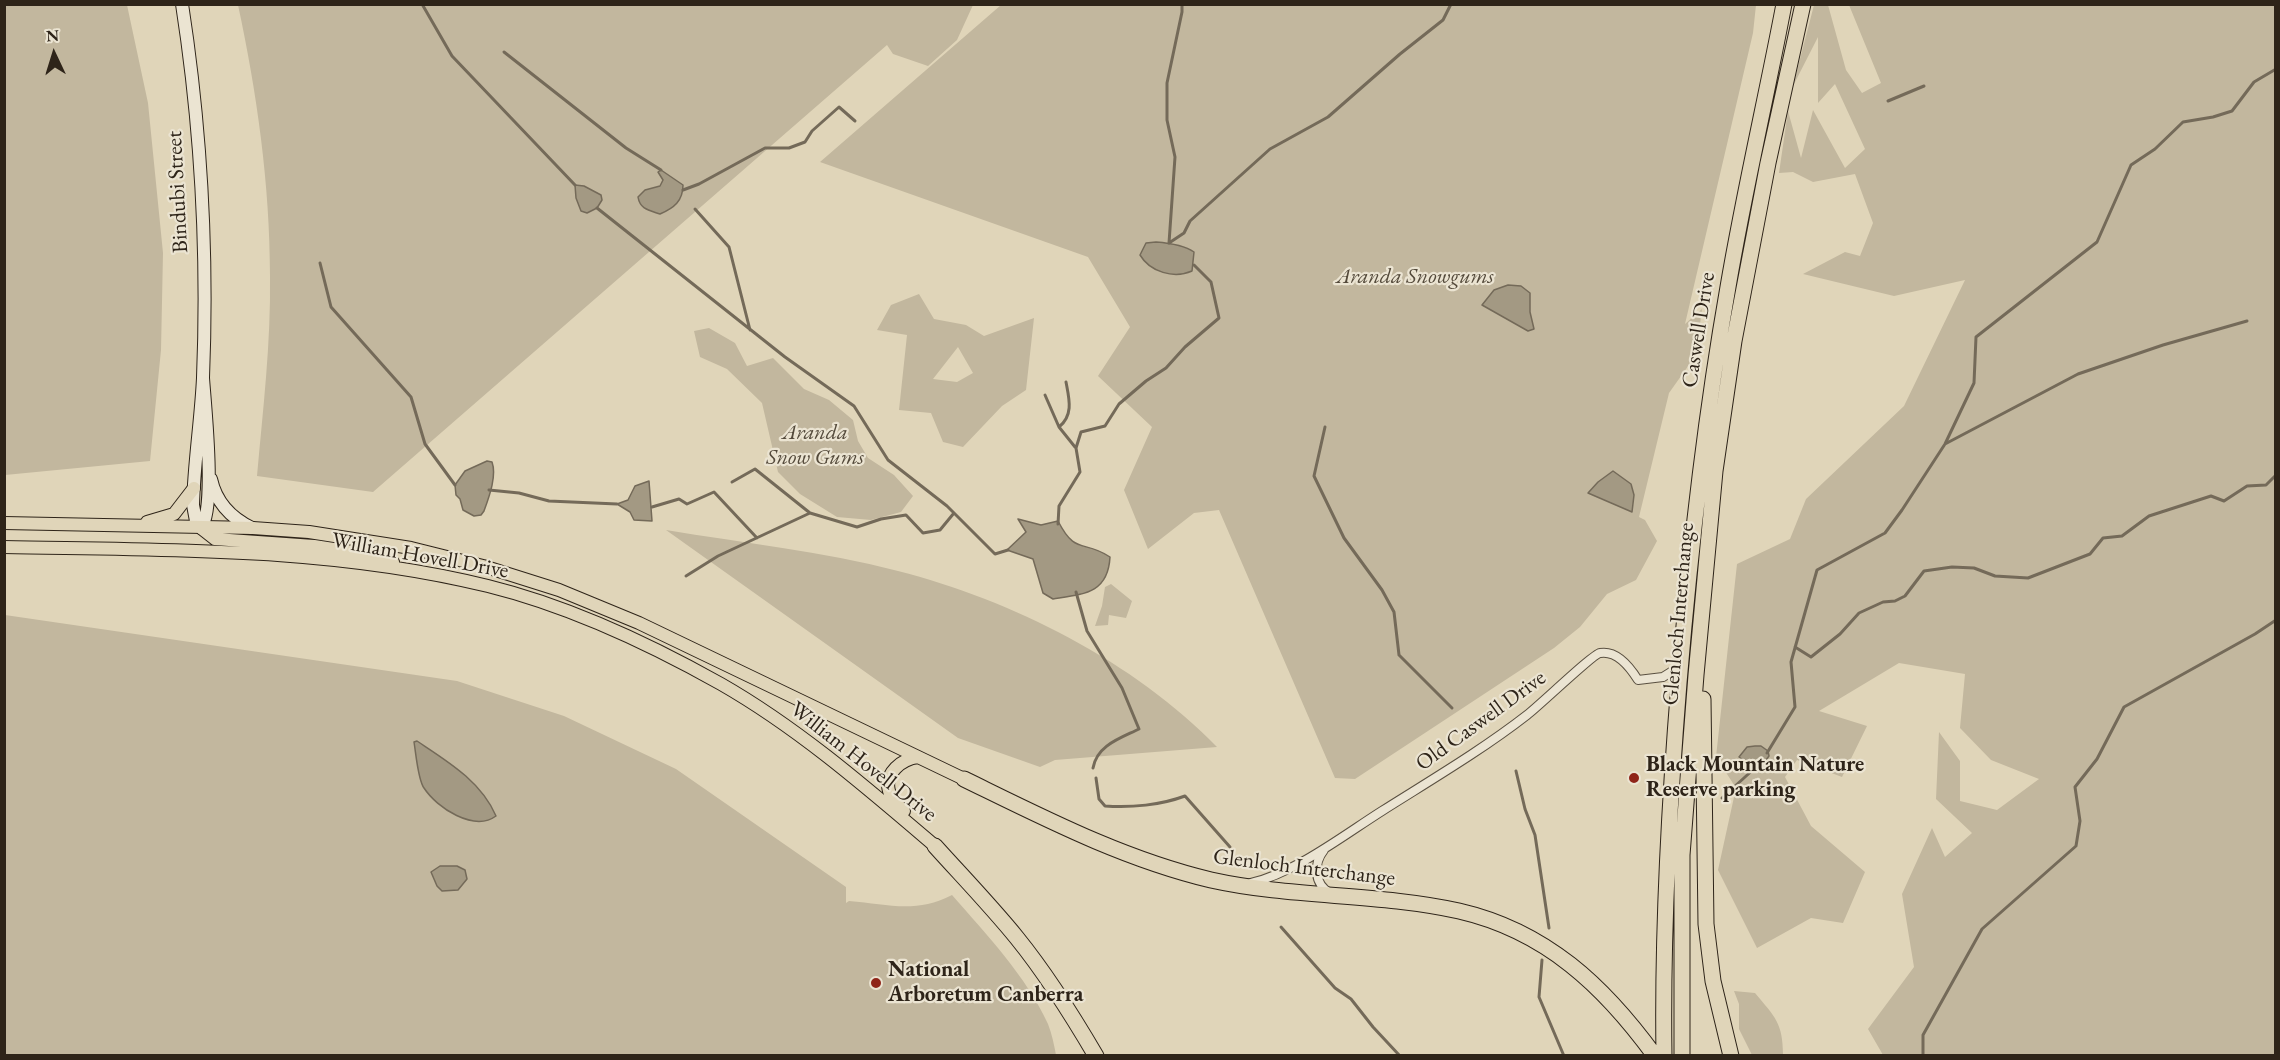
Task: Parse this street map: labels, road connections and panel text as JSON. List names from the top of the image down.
{
  "streets": {
    "highway": ["Caswell Drive", "Glenloch Interchange"],
    "main road": ["Bindubi Street", "William Hovell Drive"],
    "street": ["Old Caswell Drive"]
  },
  "crossings": [
    ["Bindubi Street", "William Hovell Drive"],
    ["Caswell Drive", "Glenloch Interchange"],
    ["Caswell Drive", "Old Caswell Drive"],
    ["William Hovell Drive", "Glenloch Interchange"],
    ["Glenloch Interchange", "Old Caswell Drive"]
  ],
  "parks": ["Aranda Snowgums", "Aranda Snow Gums"],
  "places": ["Black Mountain Nature Reserve parking", "National Arboretum Canberra"],
  "north": "top"
}
